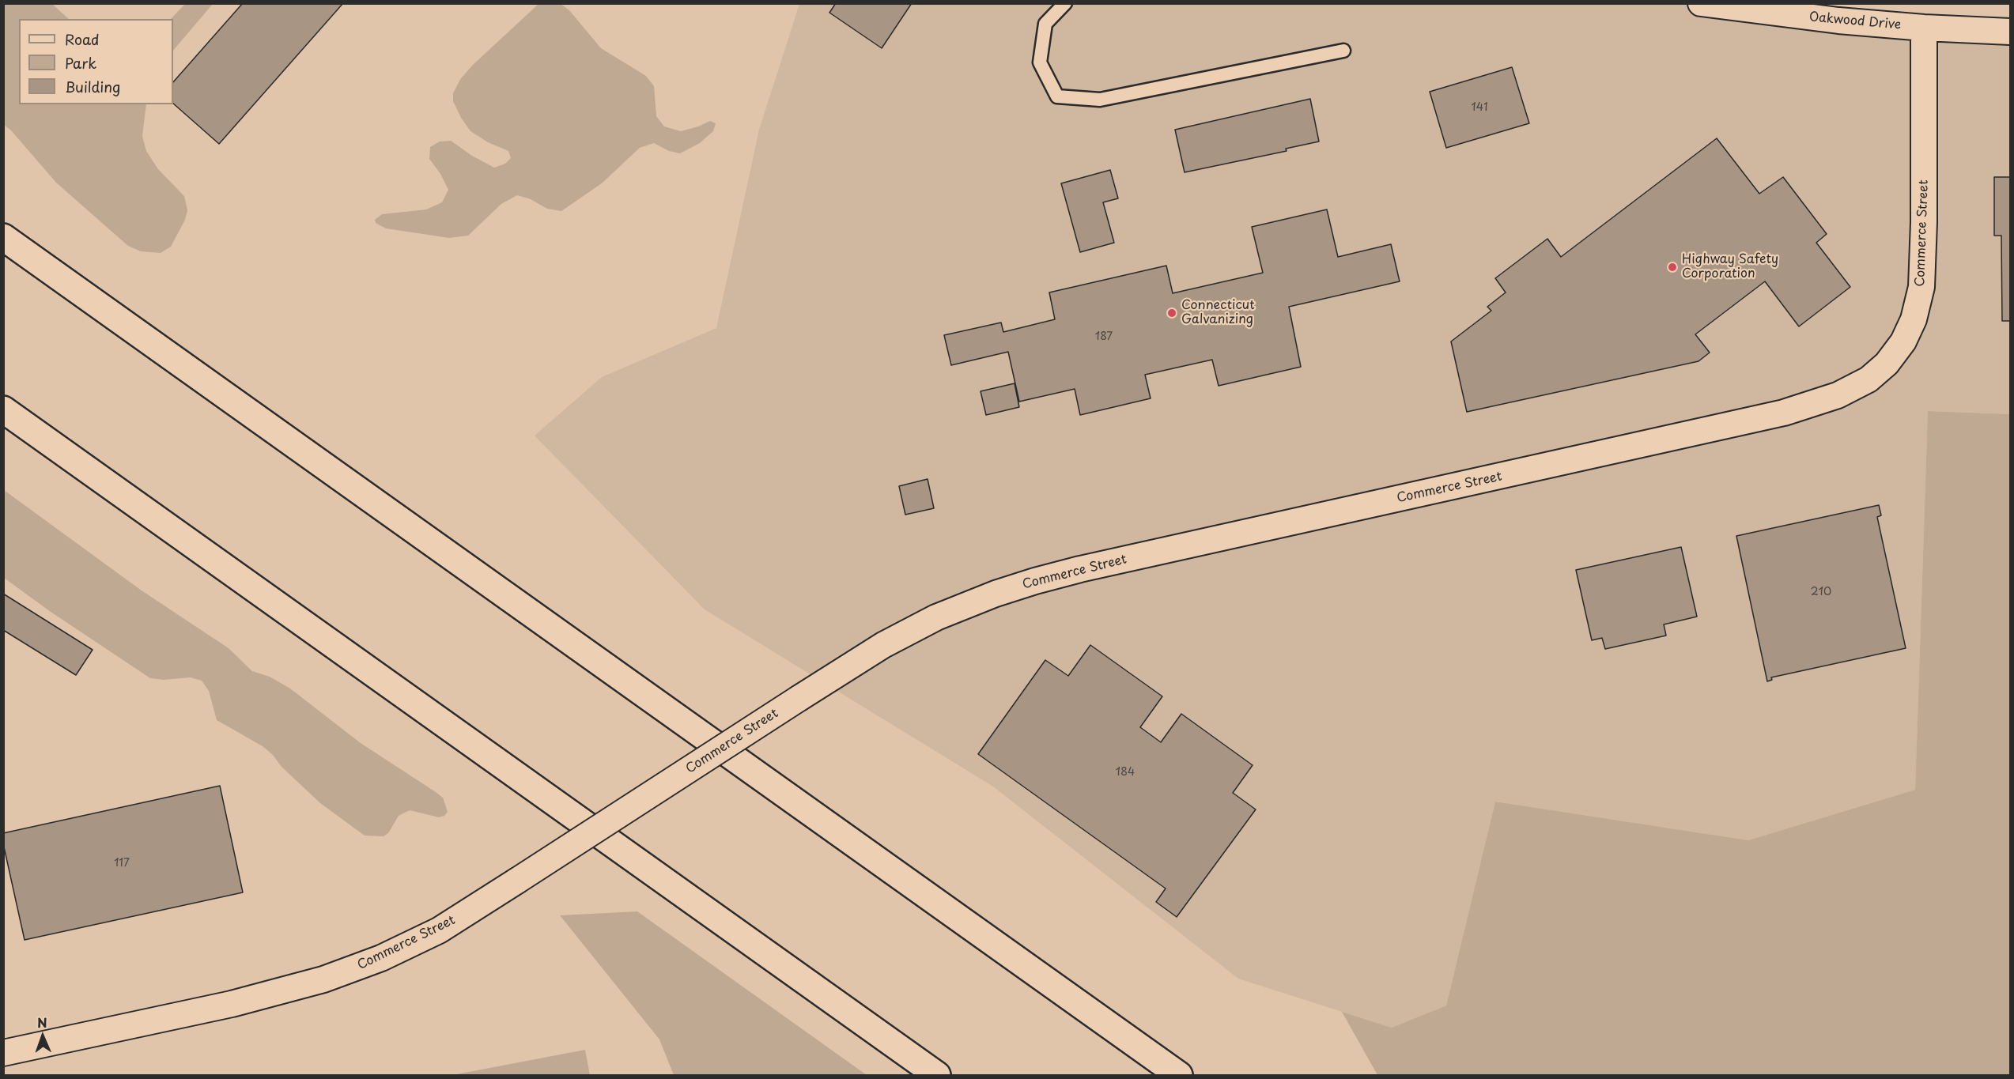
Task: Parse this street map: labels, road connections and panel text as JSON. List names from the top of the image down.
{
  "streets": {
    "street": ["Oakwood Drive", "Commerce Street"]
  },
  "crossings": [
    ["Oakwood Drive", "Commerce Street"]
  ],
  "places": ["Highway Safety Corporation", "Connecticut Galvanizing"],
  "house_numbers": [
    "141",
    "187",
    "210",
    "184",
    "117"
  ],
  "legend": ["Road", "Park", "Building"],
  "north": "top"
}
